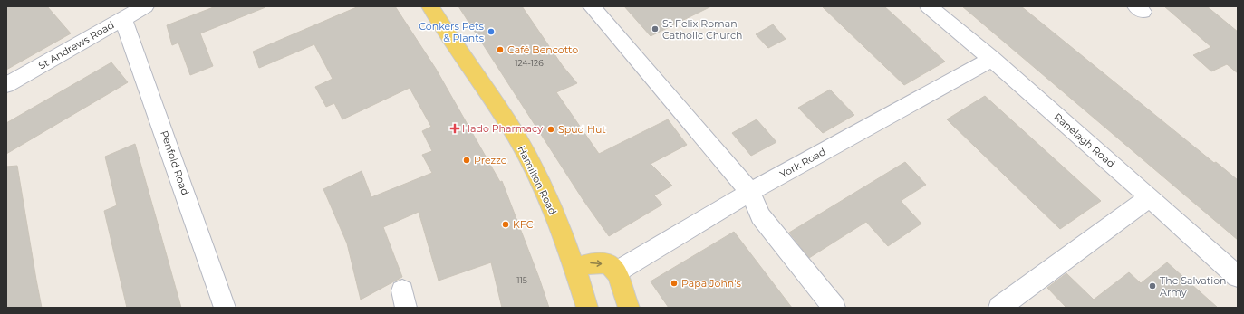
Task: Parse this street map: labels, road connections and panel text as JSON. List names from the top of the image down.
{
  "streets": {
    "main road": ["Hamilton Road"],
    "street": [
      "St Andrews Road",
      "Ranelagh Road",
      "Penfold Road",
      "York Road"
    ]
  },
  "crossings": [
    ["St Andrews Road", "Penfold Road"],
    ["Ranelagh Road", "York Road"]
  ],
  "places": {
    "other": [
      "St Felix Roman Catholic Church",
      "Conkers Pets & Plants",
      "Café Bencotto",
      "Spud Hut",
      "Prezzo",
      "KFC",
      "Papa John's",
      "The Salvation Army"
    ],
    "health": ["Hado Pharmacy"]
  },
  "house_numbers": ["124-126", "115"]
}
